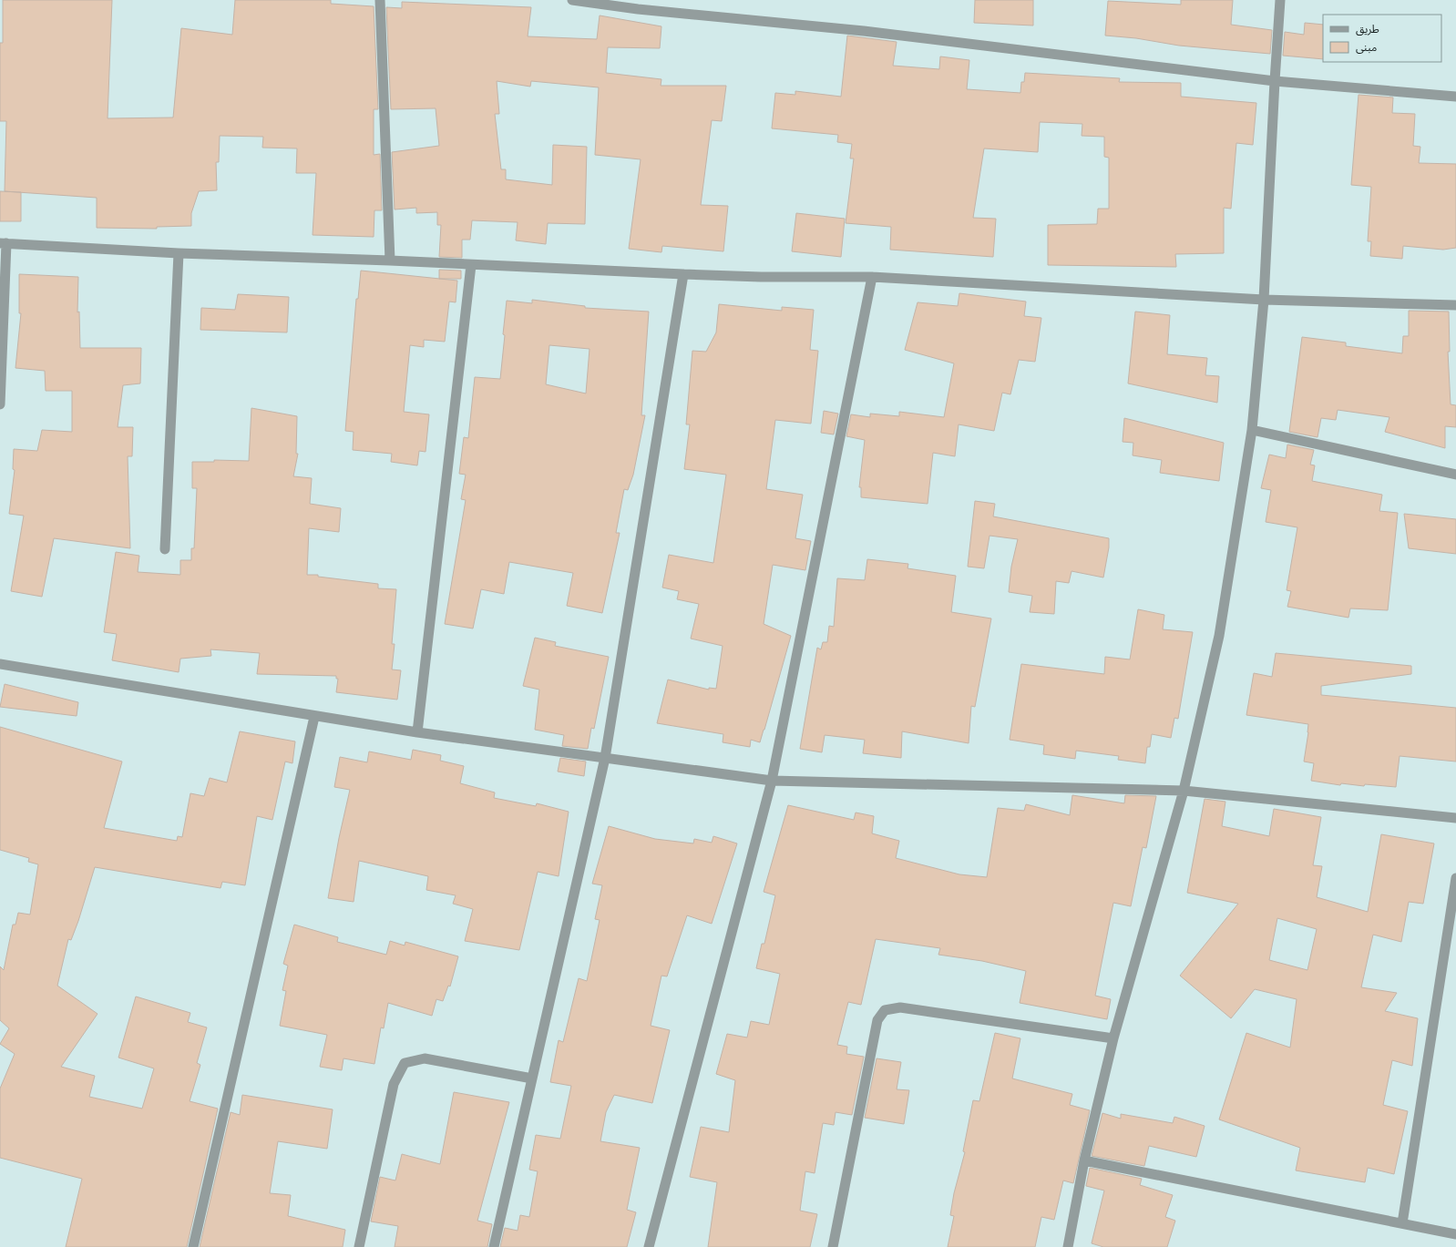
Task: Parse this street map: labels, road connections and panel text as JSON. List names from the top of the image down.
{
  "legend": ["طريق", "مبنى"]
}
